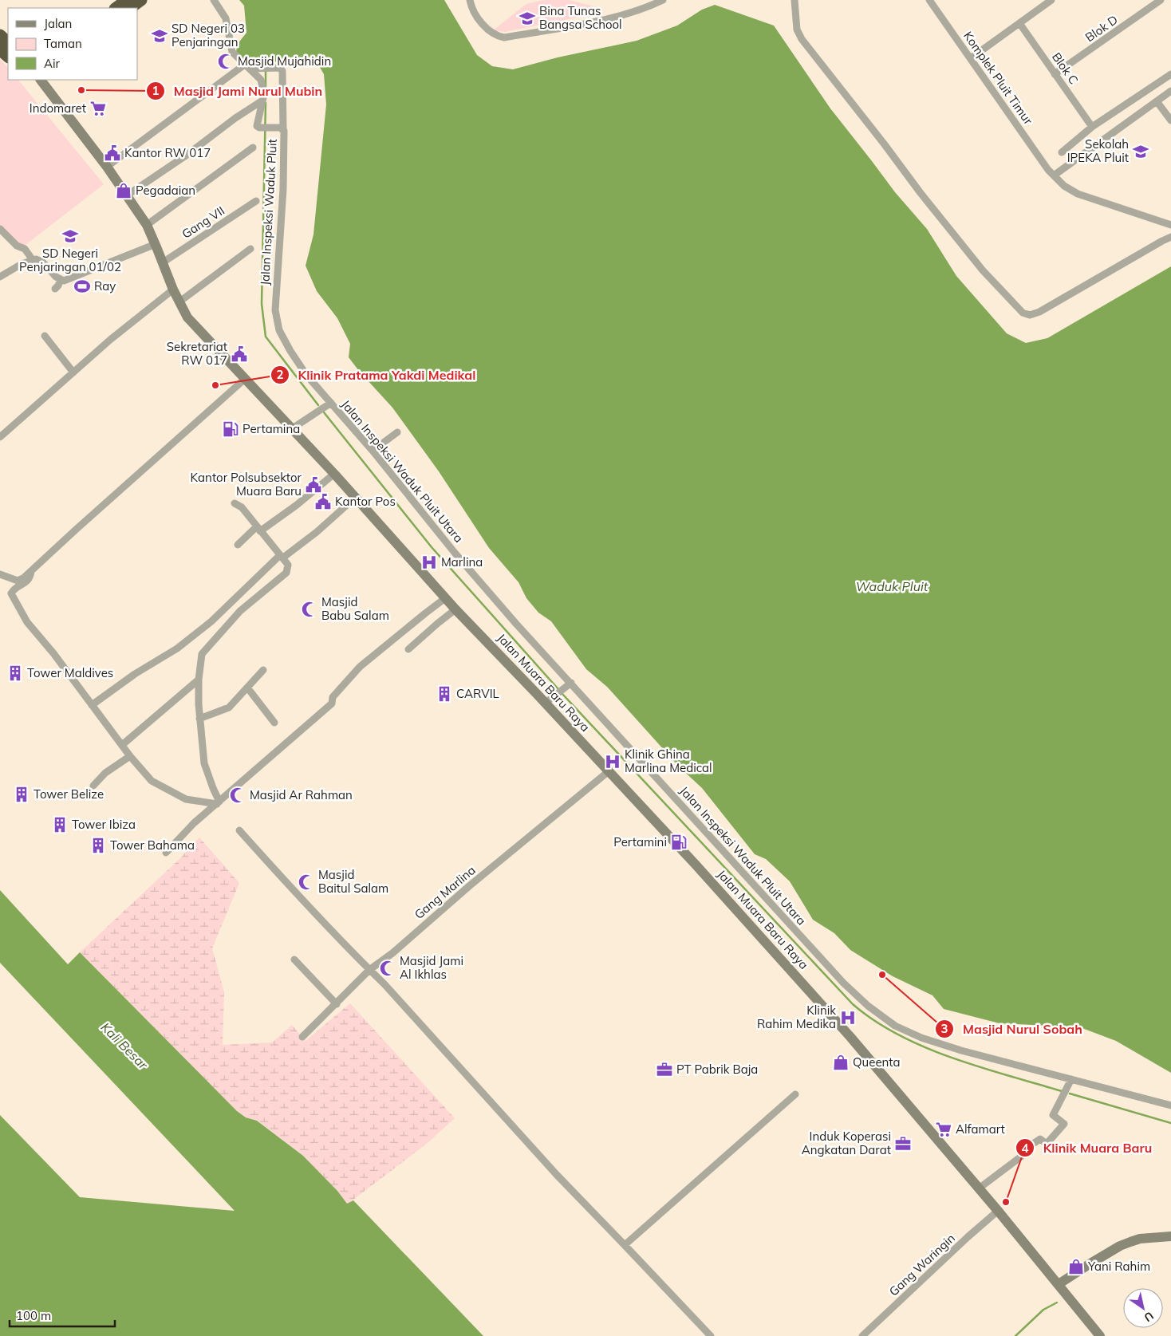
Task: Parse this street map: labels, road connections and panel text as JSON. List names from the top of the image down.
{
  "streets": {
    "street": [
      "Blok D",
      "Blok C",
      "Komplek Pluit Timur",
      "Jalan Inspeksi Waduk Pluit",
      "Gang VII",
      "Jalan Inspeksi Waduk Pluit Utara",
      "Jalan Muara Baru Raya",
      "Gang Marlina",
      "Gang Waringin"
    ]
  },
  "crossings": [
    ["Blok D", "Blok C"],
    ["Jalan Inspeksi Waduk Pluit", "Jalan Inspeksi Waduk Pluit Utara"],
    ["Gang VII", "Jalan Muara Baru Raya"],
    ["Jalan Muara Baru Raya", "Gang Marlina"],
    ["Jalan Muara Baru Raya", "Gang Waringin"]
  ],
  "water": ["Waduk Pluit", "Kali Besar"],
  "places": {
    "school or university": [
      "Bina Tunas Bangsa School",
      "SD Negeri 03 Penjaringan",
      "Sekolah IPEKA Pluit",
      "SD Negeri Penjaringan 01/02"
    ],
    "mosque": [
      "Masjid Mujahidin",
      "Masjid Babu Salam",
      "Masjid Ar Rahman",
      "Masjid Baitul Salam",
      "Masjid Jami Al Ikhlas"
    ],
    "other": [
      "Masjid Jami Nurul Mubin",
      "Klinik Pratama Yakdi Medikal",
      "Masjid Nurul Sobah",
      "Klinik Muara Baru"
    ],
    "supermarket": ["Indomaret", "Alfamart"],
    "public building": [
      "Kantor RW 017",
      "Sekretariat RW 017",
      "Kantor Polsubsektor Muara Baru",
      "Kantor Pos"
    ],
    "shop": ["Pegadaian", "Queenta", "Yani Rahim"],
    "sports": ["Ray"],
    "fuel station": ["Pertamina", "Pertamini"],
    "hospital": ["Marlina", "Klinik Ghina Marlina Medical", "Klinik Rahim Medika"],
    "building": [
      "Tower Maldives",
      "CARVIL",
      "Tower Belize",
      "Tower Ibiza",
      "Tower Bahama"
    ],
    "office": ["PT Pabrik Baja", "Induk Koperasi Angkatan Darat"]
  },
  "legend": ["Jalan", "Taman", "Air"],
  "scale_bar": "100 m",
  "north": "bottom right"
}
